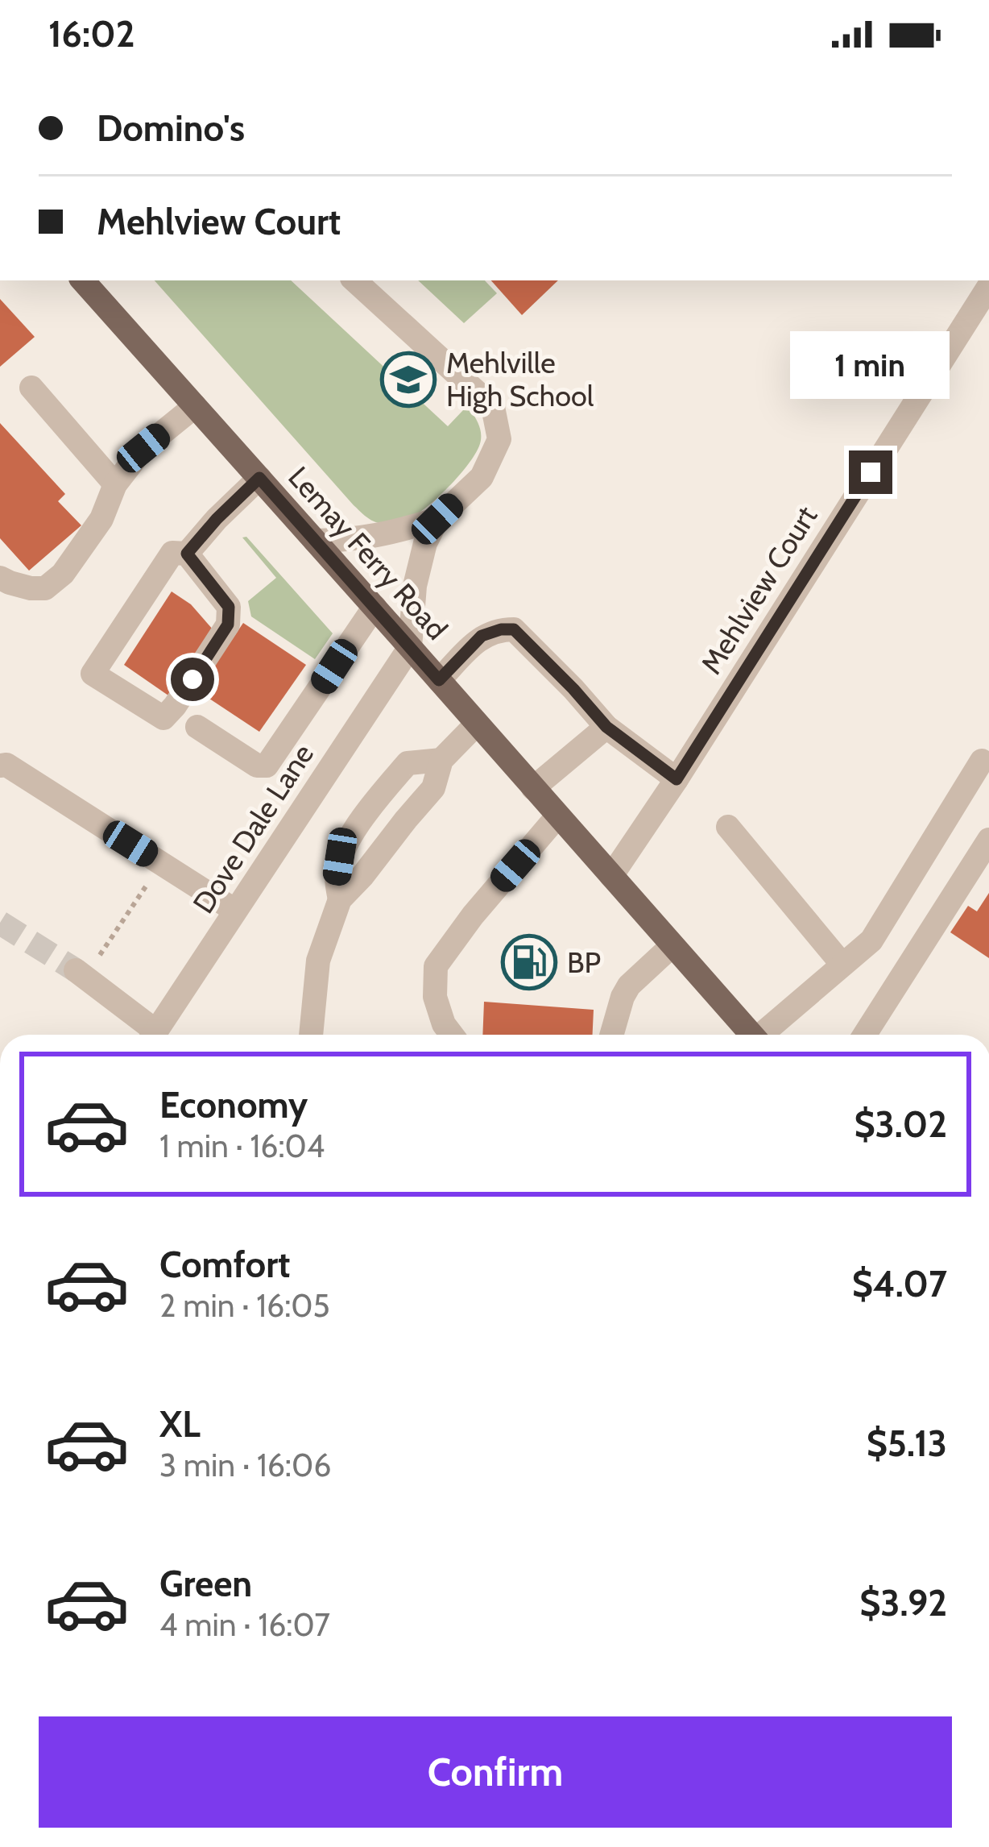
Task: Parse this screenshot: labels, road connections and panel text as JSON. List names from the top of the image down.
{
  "streets": {
    "main road": ["Lemay Ferry Road"],
    "street": ["Mehlview Court", "Dove Dale Lane"]
  },
  "crossings": [
    ["Lemay Ferry Road", "Mehlview Court"],
    ["Lemay Ferry Road", "Dove Dale Lane"]
  ],
  "places": {
    "school or university": ["Mehlville High School"],
    "fuel station": ["BP"]
  },
  "page": {
    "status": "16:02",
    "banner": ["Domino's", "Mehlview Court"],
    "bubble": "1 min",
    "list": [
      {
        "name": "Economy",
        "note": "1 min · 16:04",
        "value": "$3.02"
      },
      {
        "name": "Comfort",
        "note": "2 min · 16:05",
        "value": "$4.07"
      },
      {
        "name": "XL",
        "note": "3 min · 16:06",
        "value": "$5.13"
      },
      {
        "name": "Green",
        "note": "4 min · 16:07",
        "value": "$3.92"
      }
    ],
    "buttons": "Confirm"
  }
}
